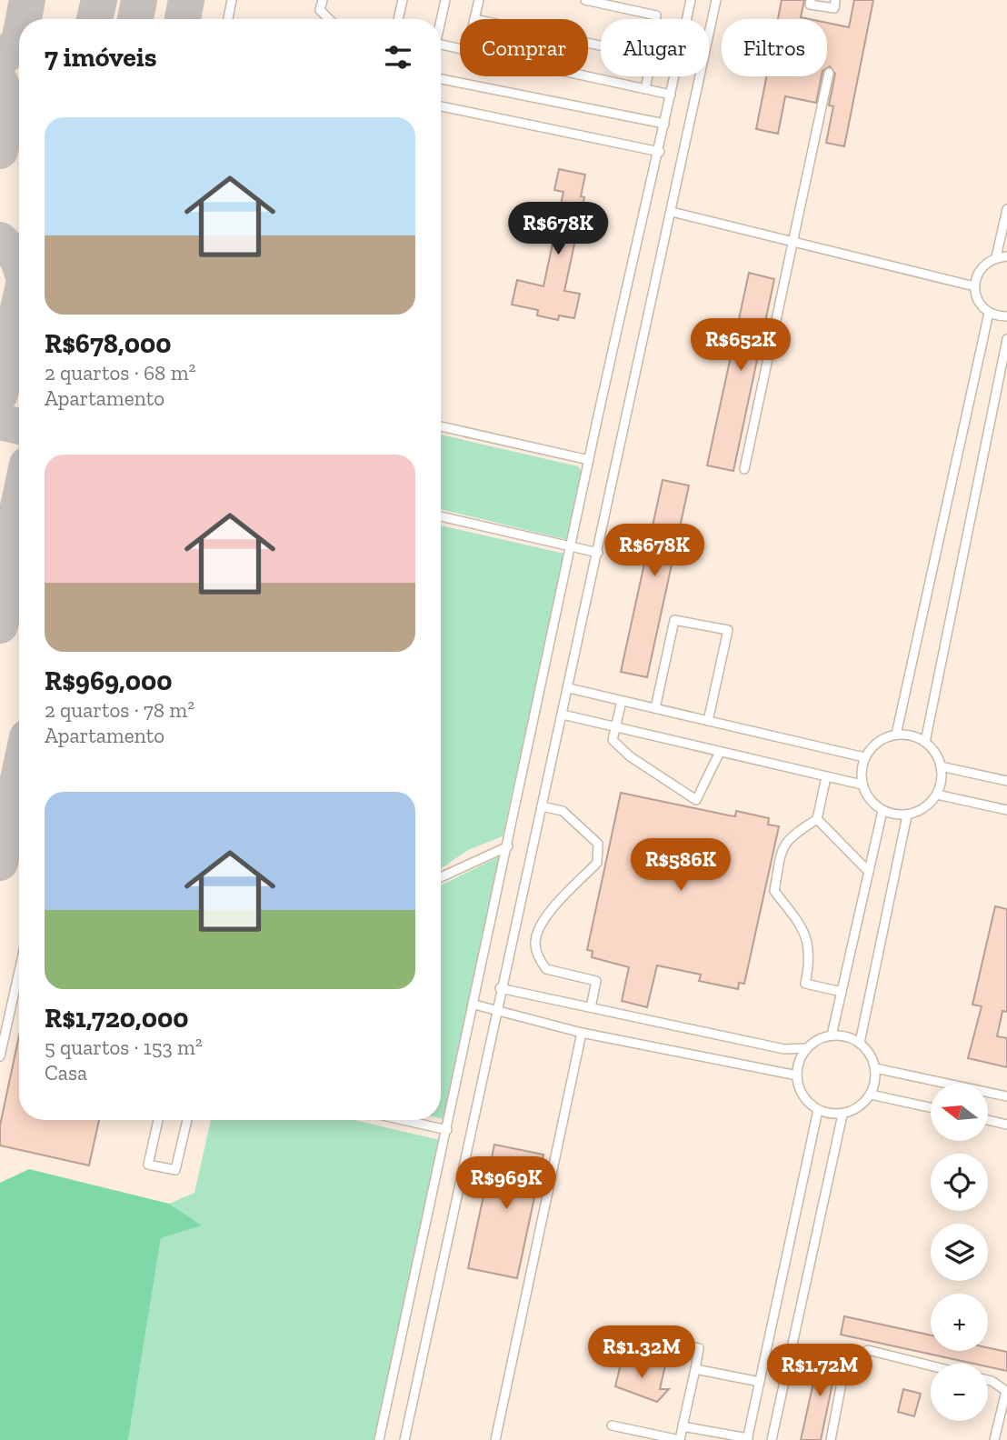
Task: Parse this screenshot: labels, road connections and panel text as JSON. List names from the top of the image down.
{
  "north": "left",
  "page": {
    "chip": ["Comprar", "Alugar", "Filtros"],
    "heading": "7 imóveis",
    "list": [
      {
        "name": "R$678,000",
        "note": "2 quartos · 68 m² · Apartamento"
      },
      {
        "name": "R$969,000",
        "note": "2 quartos · 78 m² · Apartamento"
      },
      {
        "name": "R$1,720,000",
        "note": "5 quartos · 153 m² · Casa"
      }
    ],
    "price": [
      "R$678K",
      "R$652K",
      "R$678K",
      "R$586K",
      "R$969K",
      "R$1.32M",
      "R$1.72M"
    ],
    "map_buttons": ["+", "−"]
  }
}
